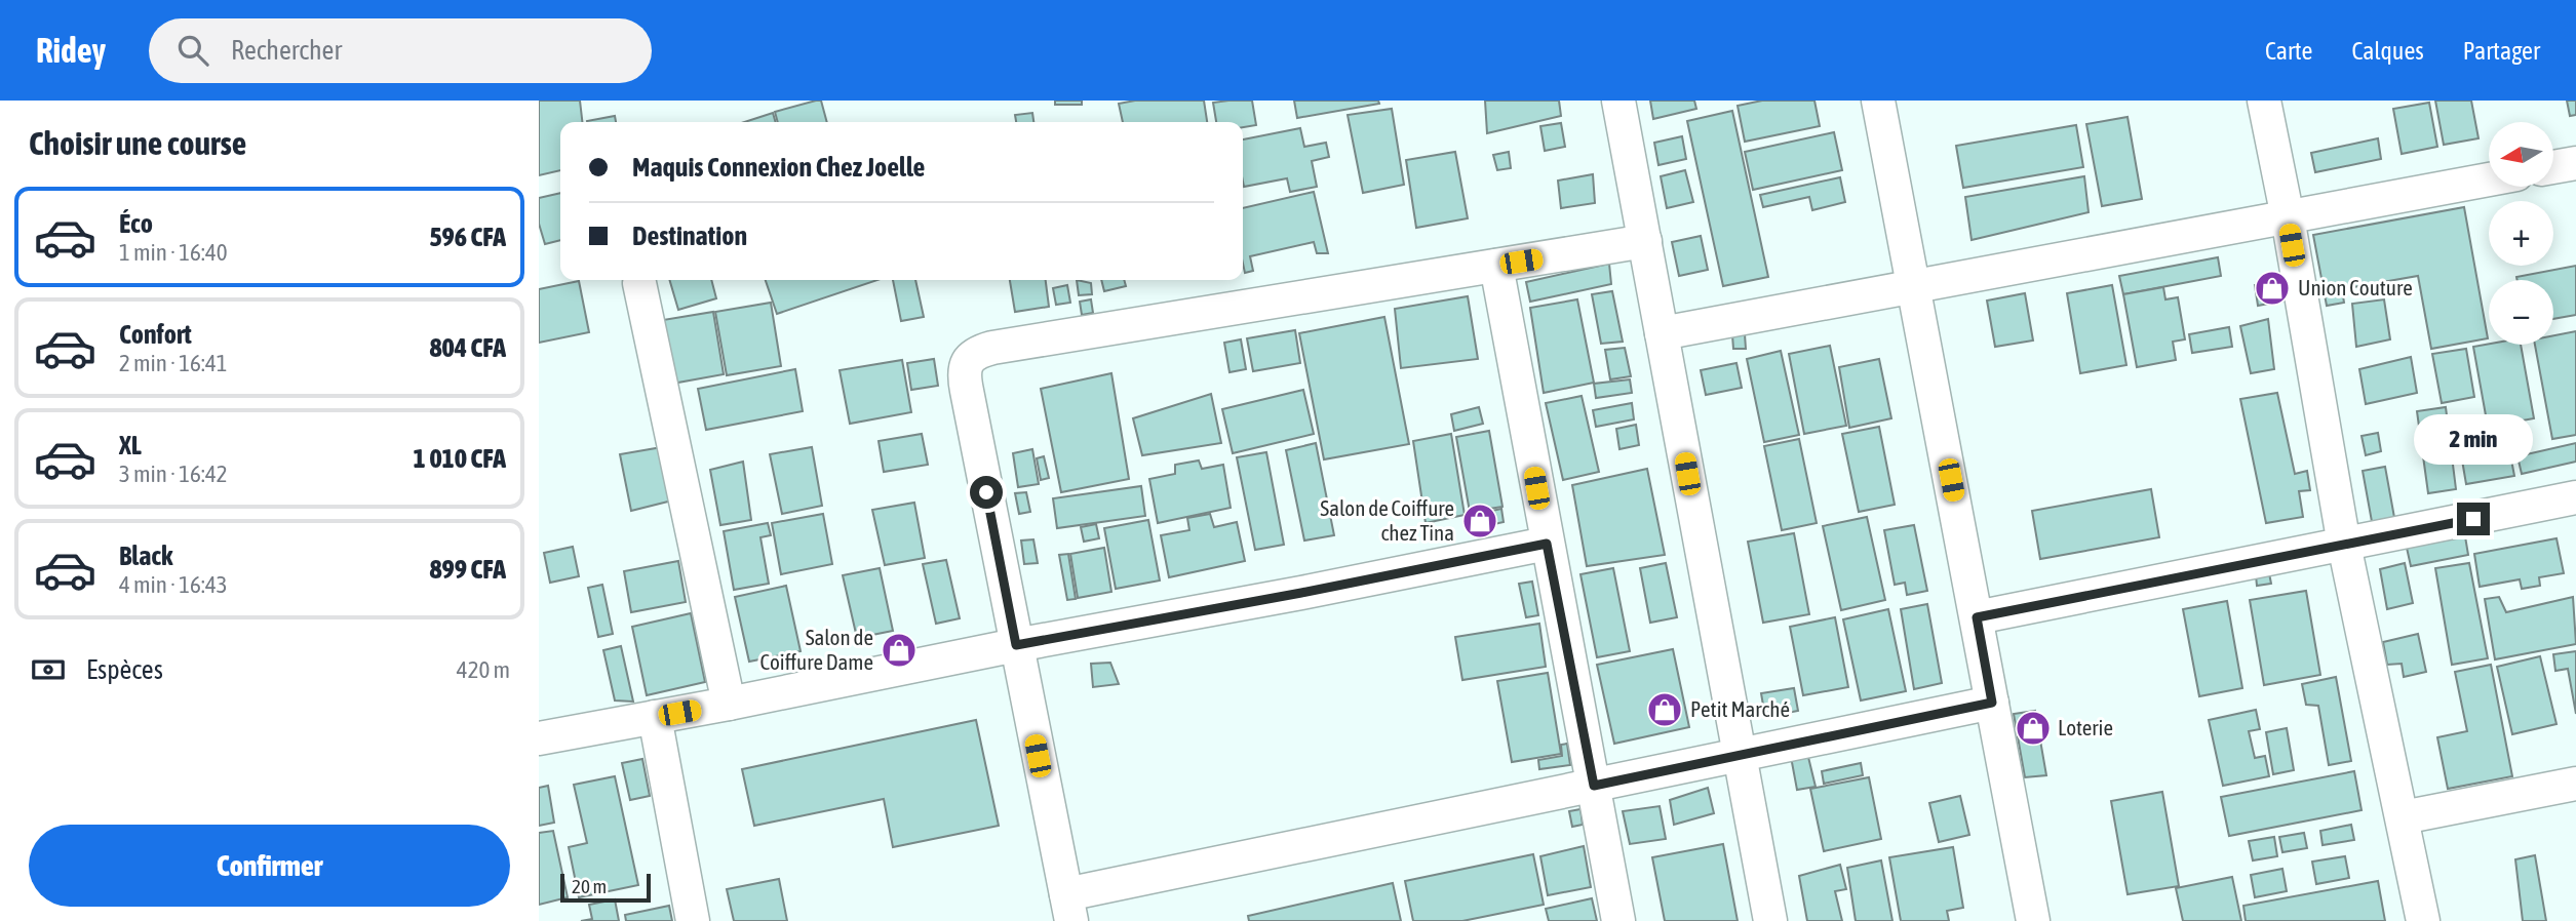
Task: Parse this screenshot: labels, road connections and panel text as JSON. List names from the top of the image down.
{
  "places": {
    "shop": [
      "Union Couture",
      "Salon de Coiffure chez Tina",
      "Salon de Coiffure Dame",
      "Petit Marché",
      "Loterie"
    ]
  },
  "scale_bar": "20 m",
  "north": "left",
  "page": {
    "header": "Ridey",
    "search": "Rechercher",
    "nav": ["Carte", "Calques", "Partager"],
    "heading": "Choisir une course",
    "map_buttons": ["+", "−"],
    "banner": ["Maquis Connexion Chez Joelle", "Destination"],
    "list": [
      {
        "name": "Éco",
        "note": "1 min · 16:40",
        "value": "596 CFA"
      },
      {
        "name": "Confort",
        "note": "2 min · 16:41",
        "value": "804 CFA"
      },
      {
        "name": "XL",
        "note": "3 min · 16:42",
        "value": "1 010 CFA"
      },
      {
        "name": "Black",
        "note": "4 min · 16:43",
        "value": "899 CFA"
      }
    ],
    "bubble": "2 min",
    "pay": ["Espèces", "420 m"],
    "buttons": "Confirmer",
    "scale": "20 m"
  }
}
